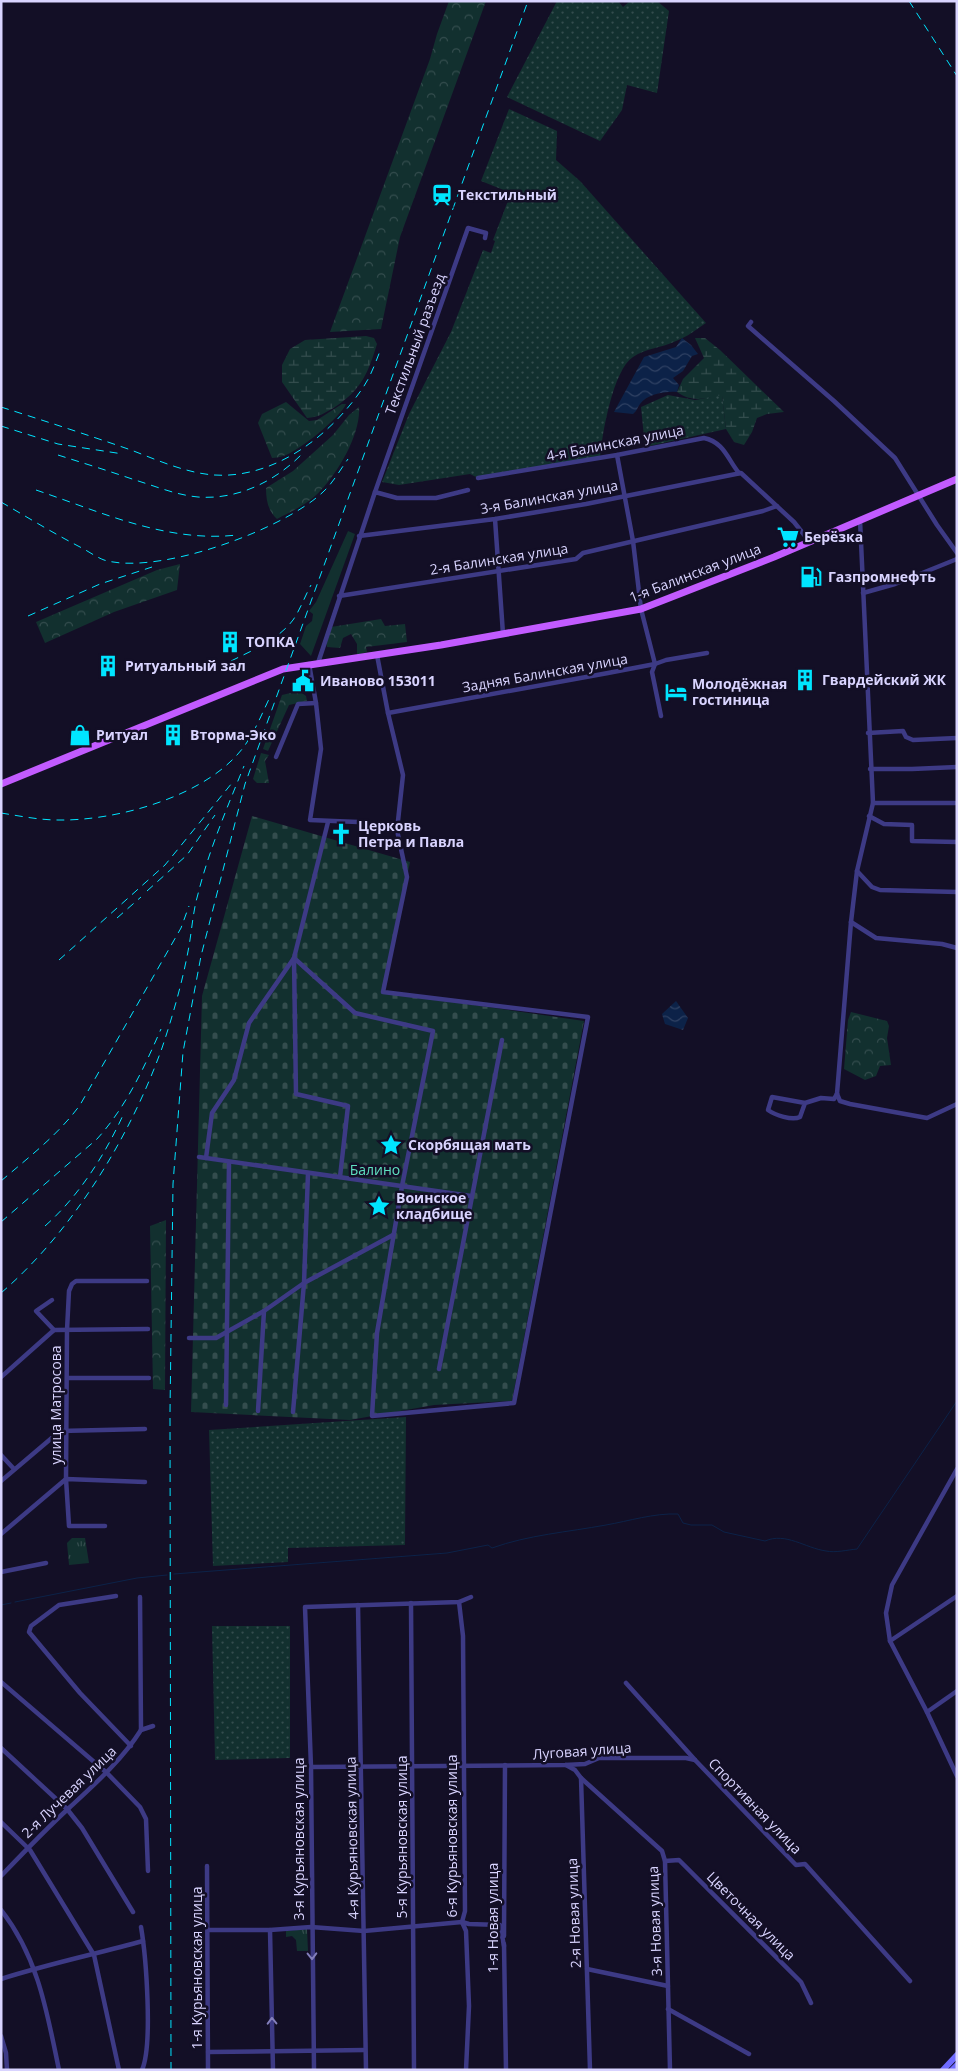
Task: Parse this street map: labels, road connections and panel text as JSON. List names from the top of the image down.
{
  "streets": {
    "main road": ["1-я Балинская улица"],
    "street": [
      "Текстильный разъезд",
      "4-я Балинская улица",
      "3-я Балинская улица",
      "2-я Балинская улица",
      "Задняя Балинская улица",
      "улица Матросова",
      "Луговая улица",
      "2-я Лучевая улица",
      "Спортивная улица",
      "6-я Курьяновская улица",
      "5-я Курьяновская улица",
      "4-я Курьяновская улица",
      "3-я Курьяновская улица",
      "2-я Новая улица",
      "Цветочная улица",
      "1-я Новая улица",
      "3-я Новая улица",
      "1-я Курьяновская улица"
    ]
  },
  "crossings": [
    ["4-я Балинская улица", "3-я Балинская улица"],
    ["4-я Балинская улица", "2-я Балинская улица"],
    ["4-я Балинская улица", "1-я Балинская улица"],
    ["Луговая улица", "Спортивная улица"],
    ["Луговая улица", "6-я Курьяновская улица"],
    ["Луговая улица", "5-я Курьяновская улица"],
    ["Луговая улица", "4-я Курьяновская улица"],
    ["Луговая улица", "3-я Курьяновская улица"],
    ["Луговая улица", "1-я Новая улица"],
    ["4-я Курьяновская улица", "3-я Курьяновская улица"],
    ["2-я Новая улица", "3-я Новая улица"],
    ["Цветочная улица", "3-я Новая улица"]
  ],
  "parks": ["Балино"],
  "places": {
    "station": ["Текстильный"],
    "supermarket": ["Берёзка"],
    "fuel station": ["Газпромнефть"],
    "building": [
      "ТОПКА",
      "Ритуальный зал",
      "Гвардейский ЖК",
      "Вторма-Эко"
    ],
    "public building": ["Иваново 153011"],
    "hotel": ["Молодёжная гостиница"],
    "shop": ["Ритуал"],
    "church": ["Церковь Петра и Павла"],
    "place": ["Скорбящая мать", "Воинское кладбище"]
  }
}
